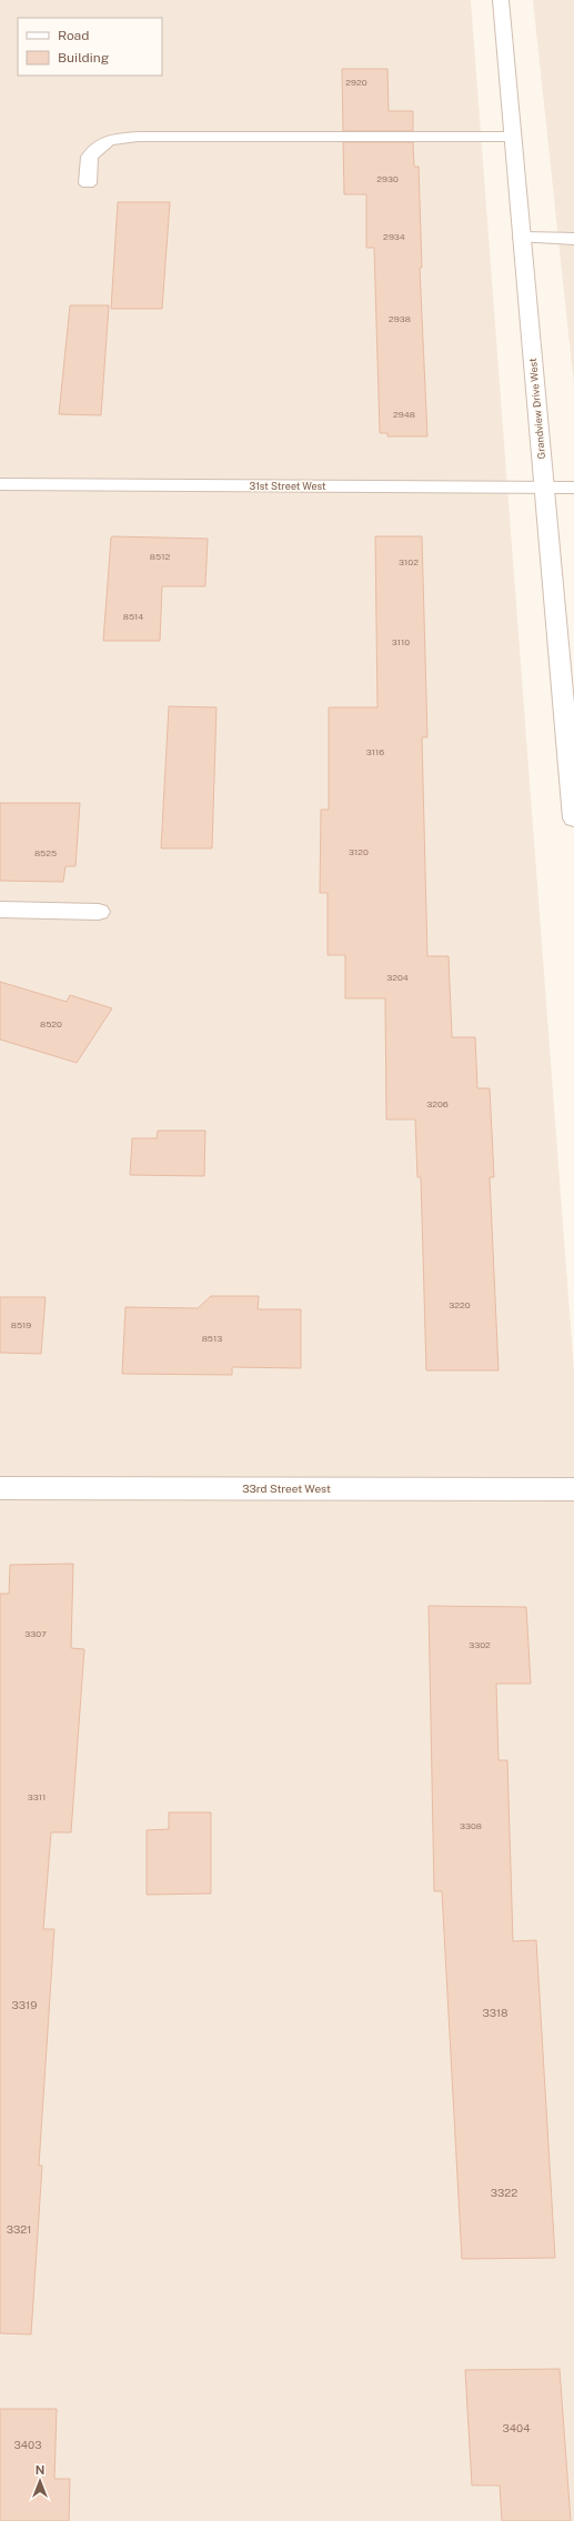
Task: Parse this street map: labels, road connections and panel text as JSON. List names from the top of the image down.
{
  "streets": {
    "street": ["Grandview Drive West", "31st Street West", "33rd Street West"]
  },
  "crossings": [
    ["Grandview Drive West", "31st Street West"]
  ],
  "house_numbers": [
    "2920",
    "2930",
    "2934",
    "2938",
    "2948",
    "8512",
    "3102",
    "8514",
    "3110",
    "3116",
    "3120",
    "8525",
    "3204",
    "8520",
    "3206",
    "3220",
    "8519",
    "8513",
    "3307",
    "3302",
    "3311",
    "3308",
    "3319",
    "3318",
    "3322",
    "3321",
    "3404",
    "3403"
  ],
  "legend": ["Road", "Building"],
  "north": "top"
}
